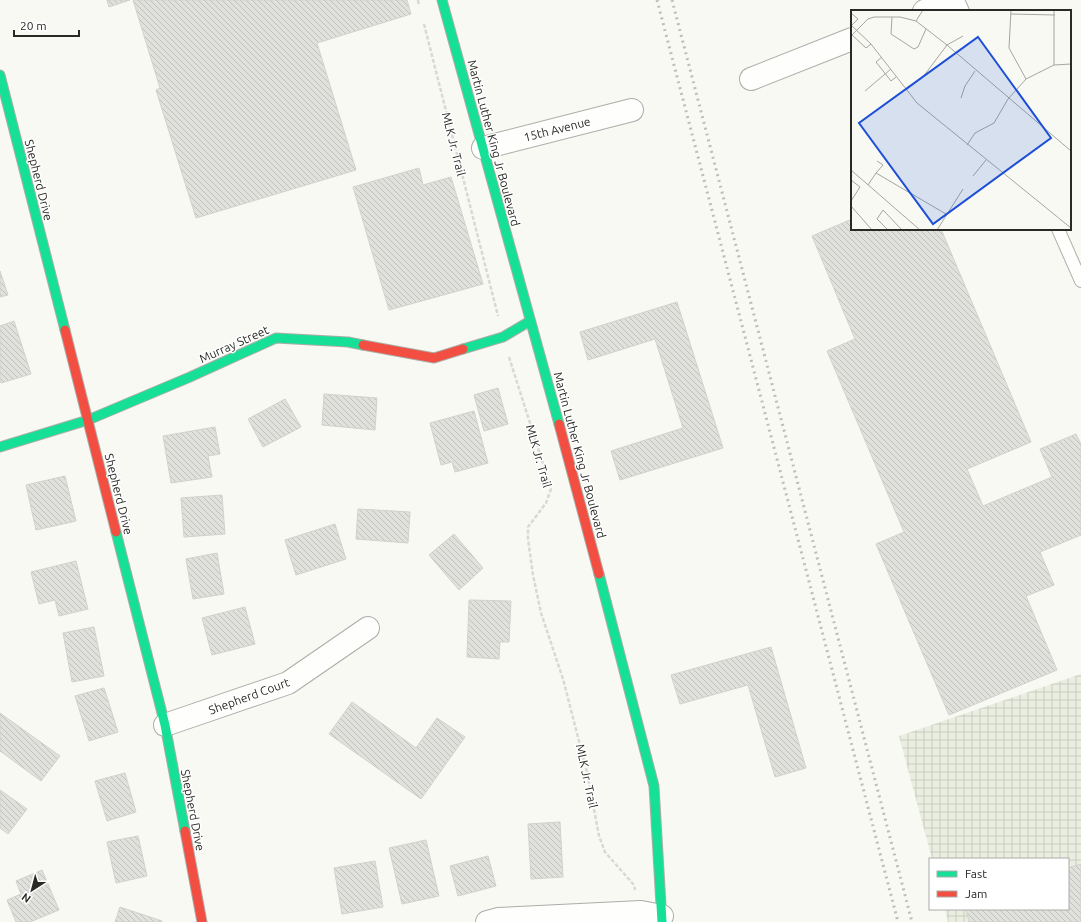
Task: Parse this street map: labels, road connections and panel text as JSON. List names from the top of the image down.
{
  "streets": {
    "street": [
      "15th Avenue",
      "Martin Luther King Jr Boulevard",
      "Shepherd Drive",
      "Murray Street",
      "Shepherd Court"
    ],
    "path": ["MLK Jr. Trail"]
  },
  "crossings": [
    ["15th Avenue", "Martin Luther King Jr Boulevard"],
    ["Martin Luther King Jr Boulevard", "MLK Jr. Trail"],
    ["Martin Luther King Jr Boulevard", "Murray Street"],
    ["MLK Jr. Trail", "Murray Street"],
    ["Shepherd Drive", "Murray Street"],
    ["Shepherd Drive", "Shepherd Court"]
  ],
  "legend": ["Fast", "Jam"],
  "scale_bar": "20 m",
  "north": "bottom left"
}
